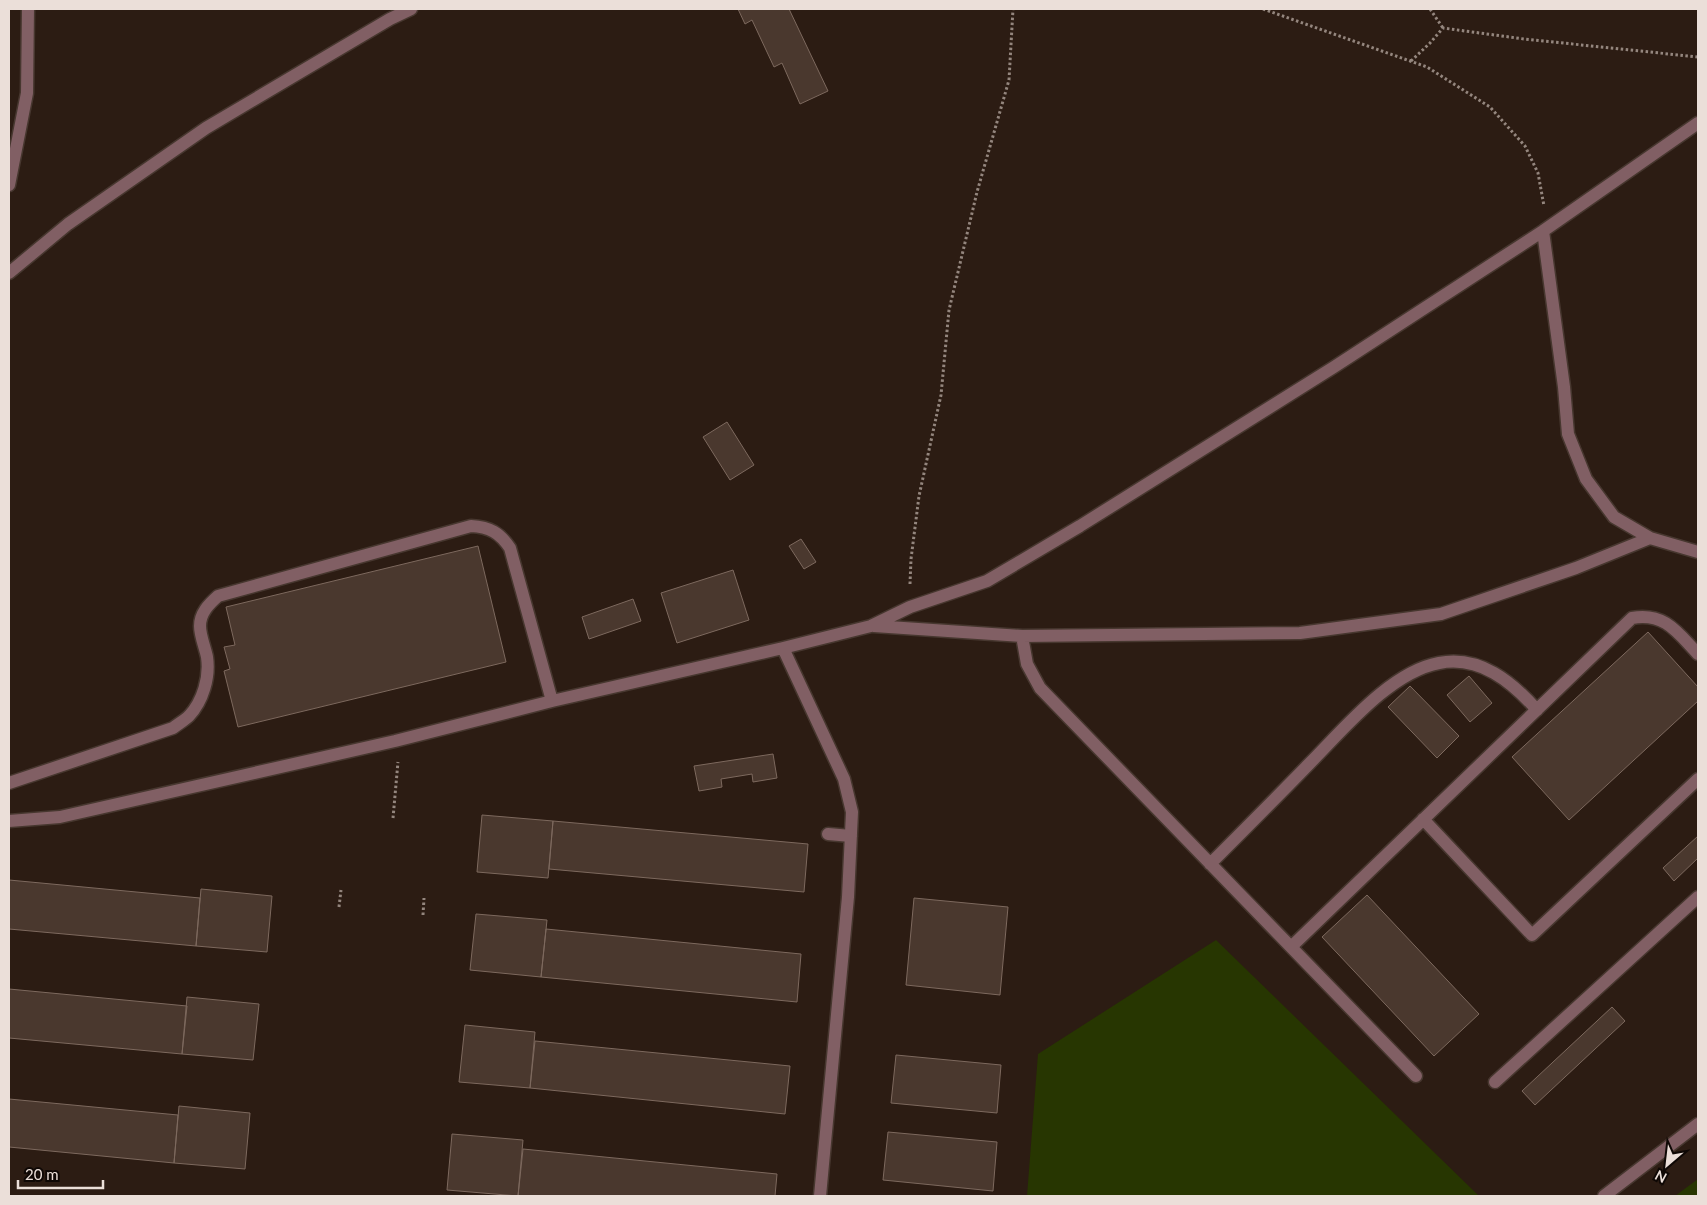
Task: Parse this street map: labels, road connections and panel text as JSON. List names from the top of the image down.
{
  "scale_bar": "20 m",
  "north": "bottom left"
}
